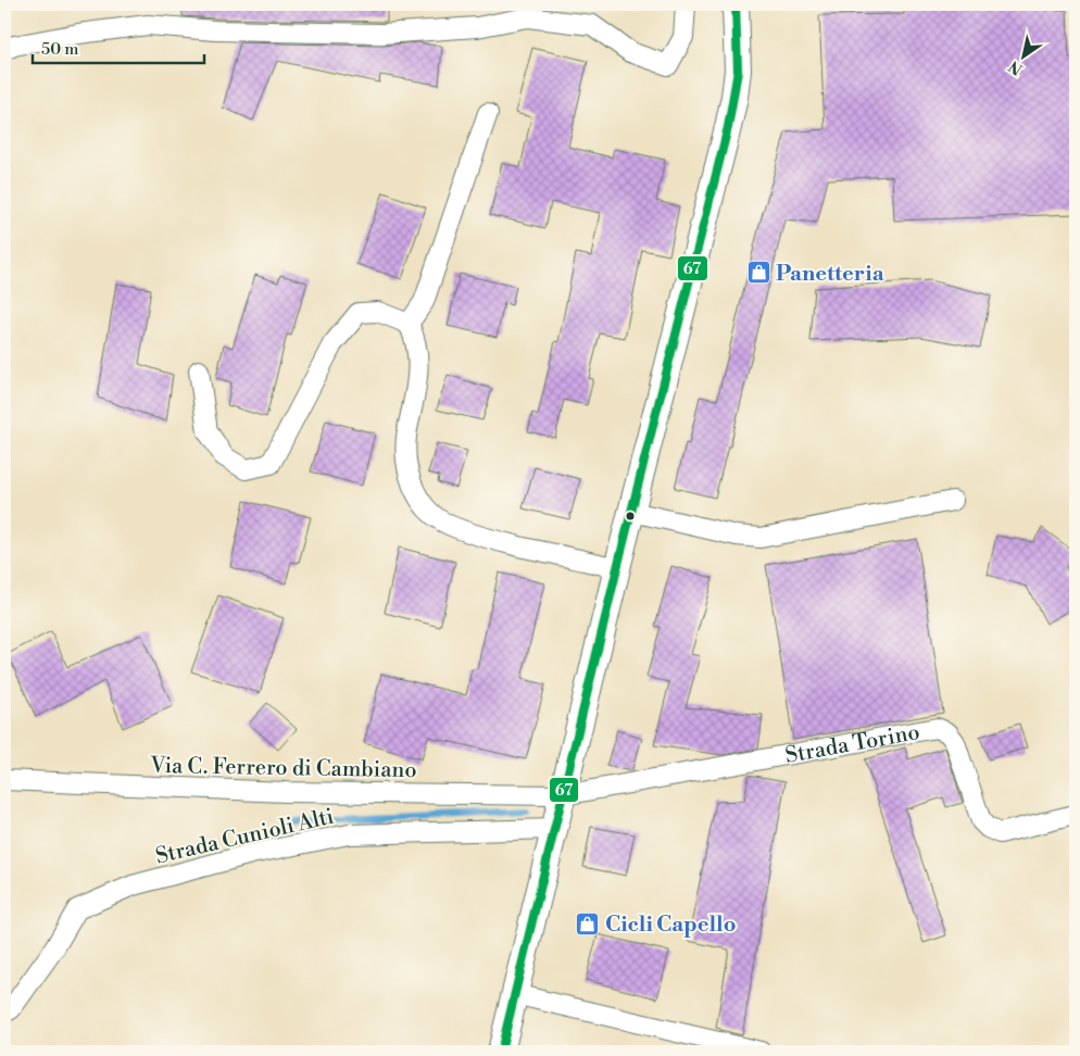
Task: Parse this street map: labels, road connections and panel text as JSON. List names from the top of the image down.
{
  "streets": {
    "street": ["Strada Torino", "Via C. Ferrero di Cambiano", "Strada Cunioli Alti"]
  },
  "crossings": [
    ["Strada Torino", "Via C. Ferrero di Cambiano"]
  ],
  "places": {
    "shop": ["Panetteria", "Cicli Capello"]
  },
  "lines": ["transit line 67"],
  "scale_bar": "50 m",
  "north": "bottom left"
}
